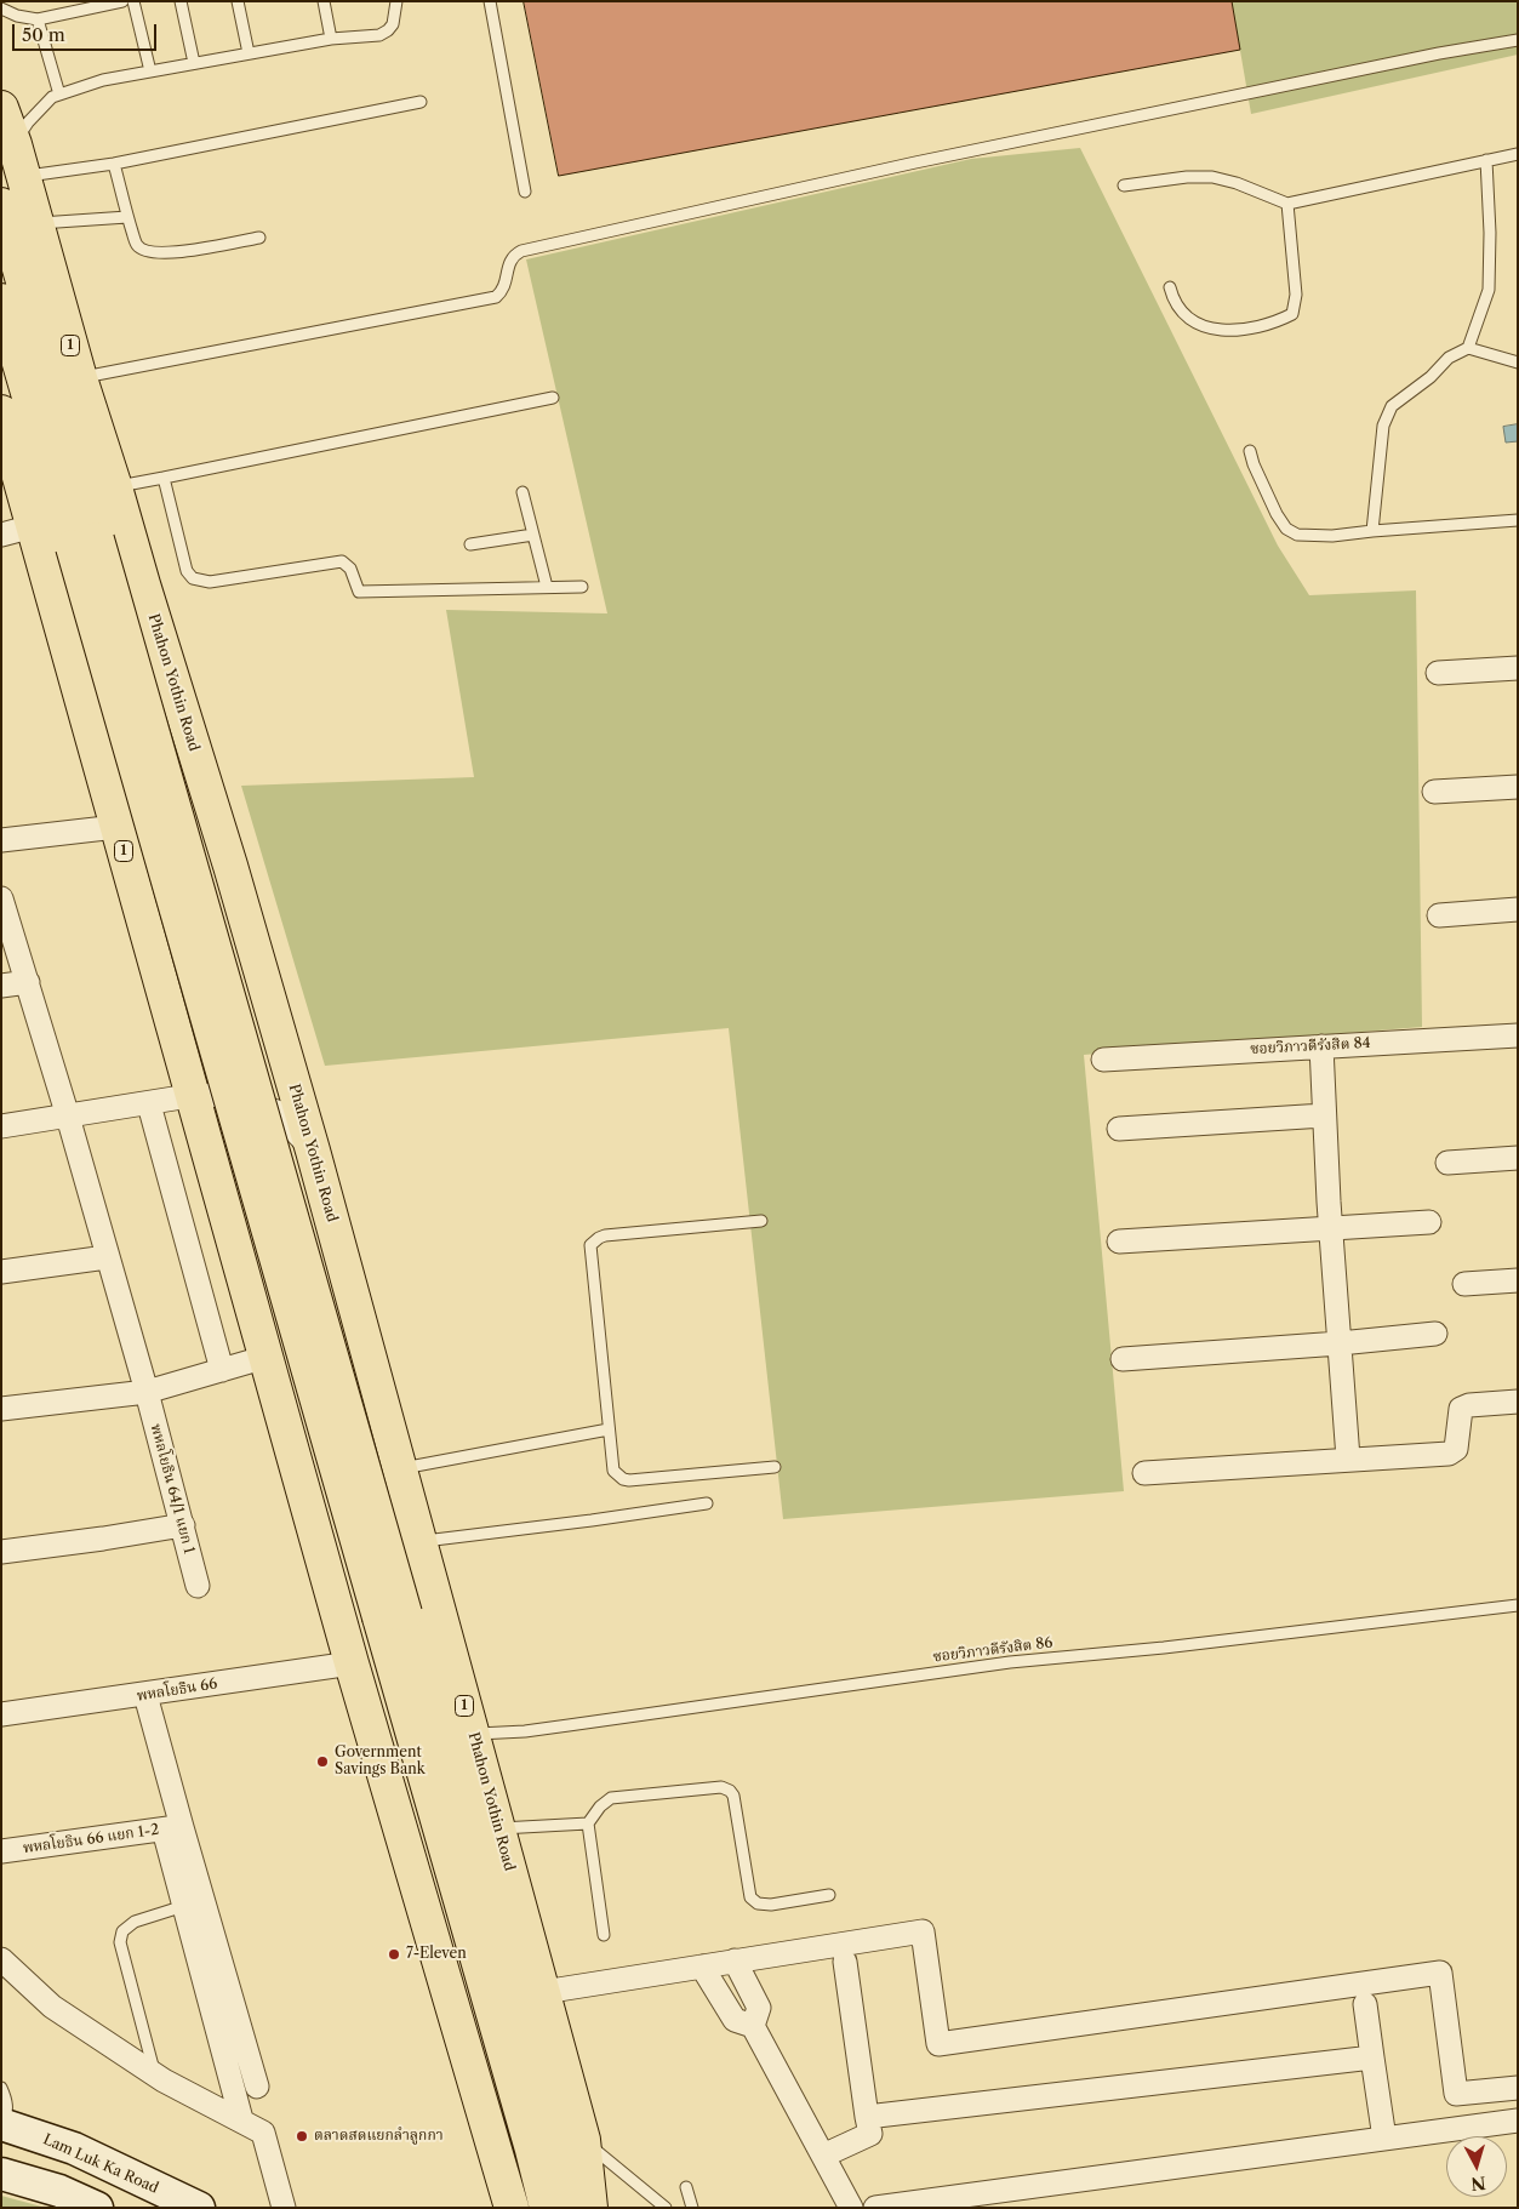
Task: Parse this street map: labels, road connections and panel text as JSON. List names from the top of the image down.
{
  "streets": {
    "main road": ["1", "Phahon Yothin Road", "Lam Luk Ka Road"],
    "street": [
      "ซอยวิภาวดีรังสิต 84",
      "พหลโยธิน 64/1 แยก 1",
      "พหลโยธิน 66",
      "พหลโยธิน 66 แยก 1-2"
    ],
    "lane": ["ซอยวิภาวดีรังสิต 86"]
  },
  "crossings": [
    ["1", "พหลโยธิน 66"],
    ["Phahon Yothin Road", "ซอยวิภาวดีรังสิต 86"]
  ],
  "places": ["Government Savings Bank", "7-Eleven", "ตลาดสดแยกลำลูกกา"],
  "scale_bar": "50 m",
  "north": "bottom"
}
